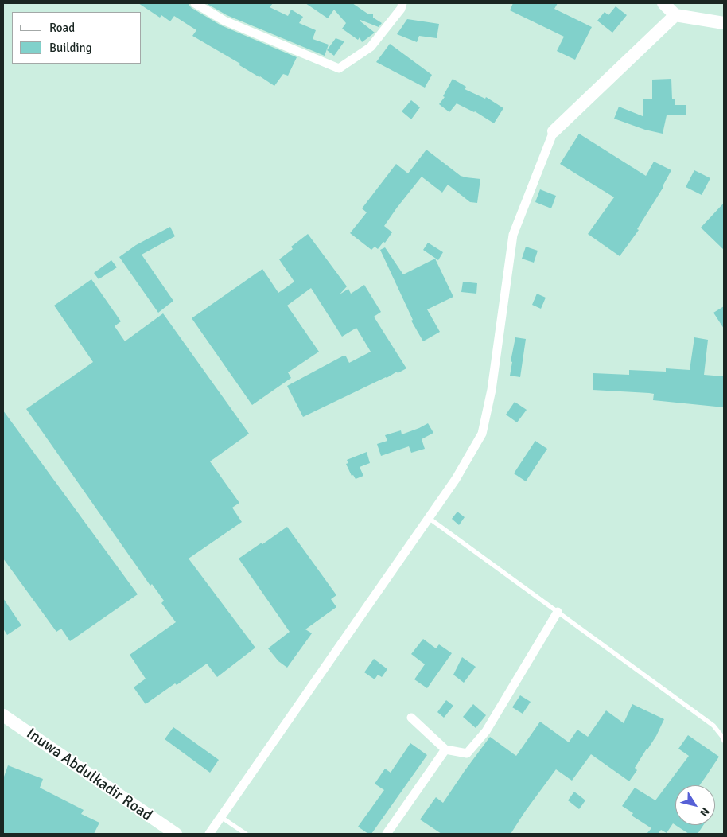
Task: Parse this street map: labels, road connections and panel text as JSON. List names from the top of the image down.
{
  "streets": {
    "street": ["Inuwa Abdulkadir Road"]
  },
  "legend": ["Road", "Building"],
  "north": "bottom right"
}
